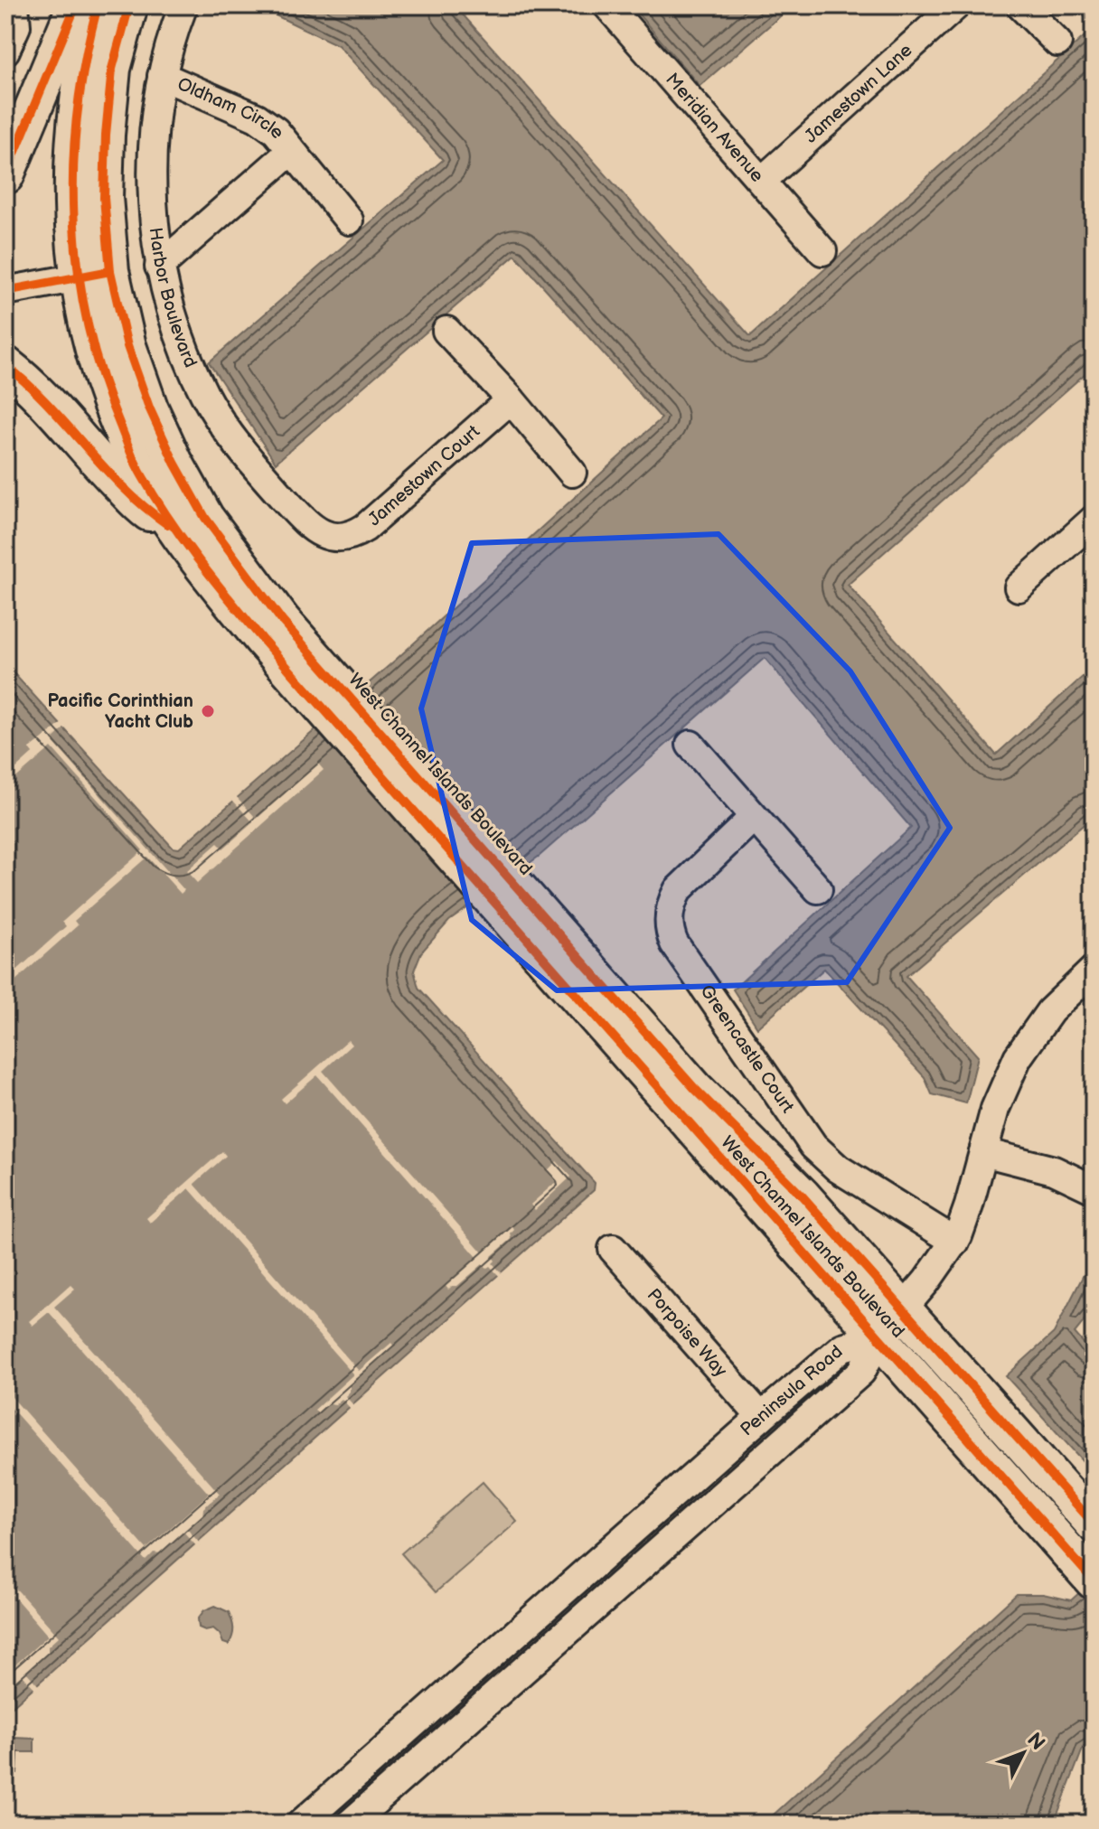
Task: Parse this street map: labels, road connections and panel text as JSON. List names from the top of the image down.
{
  "streets": {
    "main road": ["West Channel Islands Boulevard"],
    "street": [
      "Jamestown Lane",
      "Oldham Circle",
      "Meridian Avenue",
      "Harbor Boulevard",
      "Jamestown Court",
      "Greencastle Court",
      "Porpoise Way",
      "Peninsula Road"
    ]
  },
  "crossings": [
    ["Jamestown Lane", "Meridian Avenue"],
    ["Oldham Circle", "Harbor Boulevard"],
    ["Harbor Boulevard", "Jamestown Court"],
    ["West Channel Islands Boulevard", "Peninsula Road"],
    ["Porpoise Way", "Peninsula Road"]
  ],
  "places": ["Pacific Corinthian Yacht Club"],
  "north": "top right"
}
